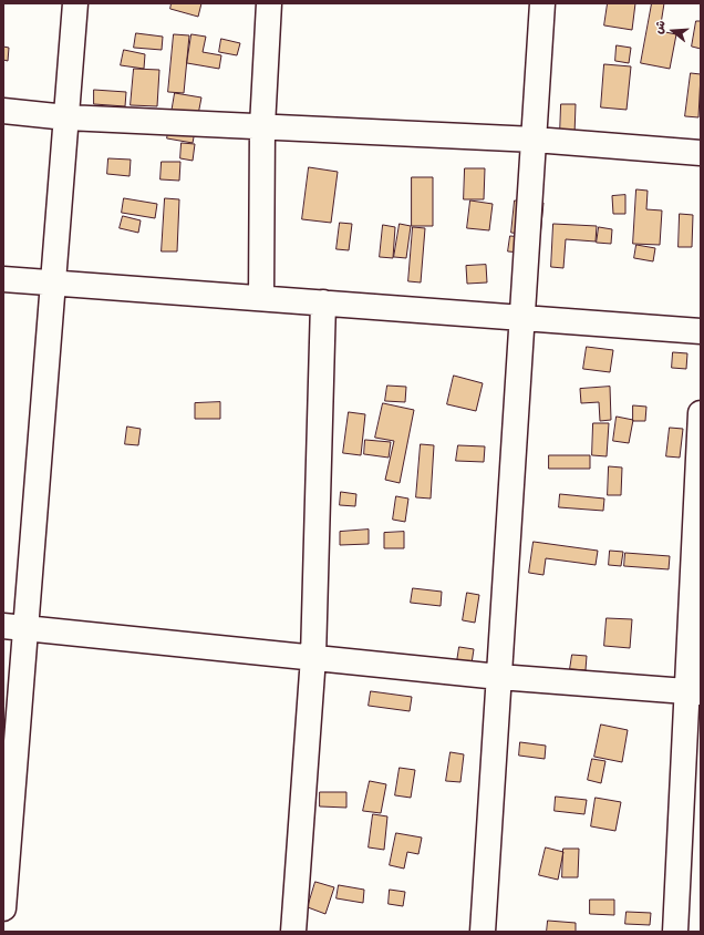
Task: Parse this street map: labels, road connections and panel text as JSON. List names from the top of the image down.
{
  "north": "left"
}
